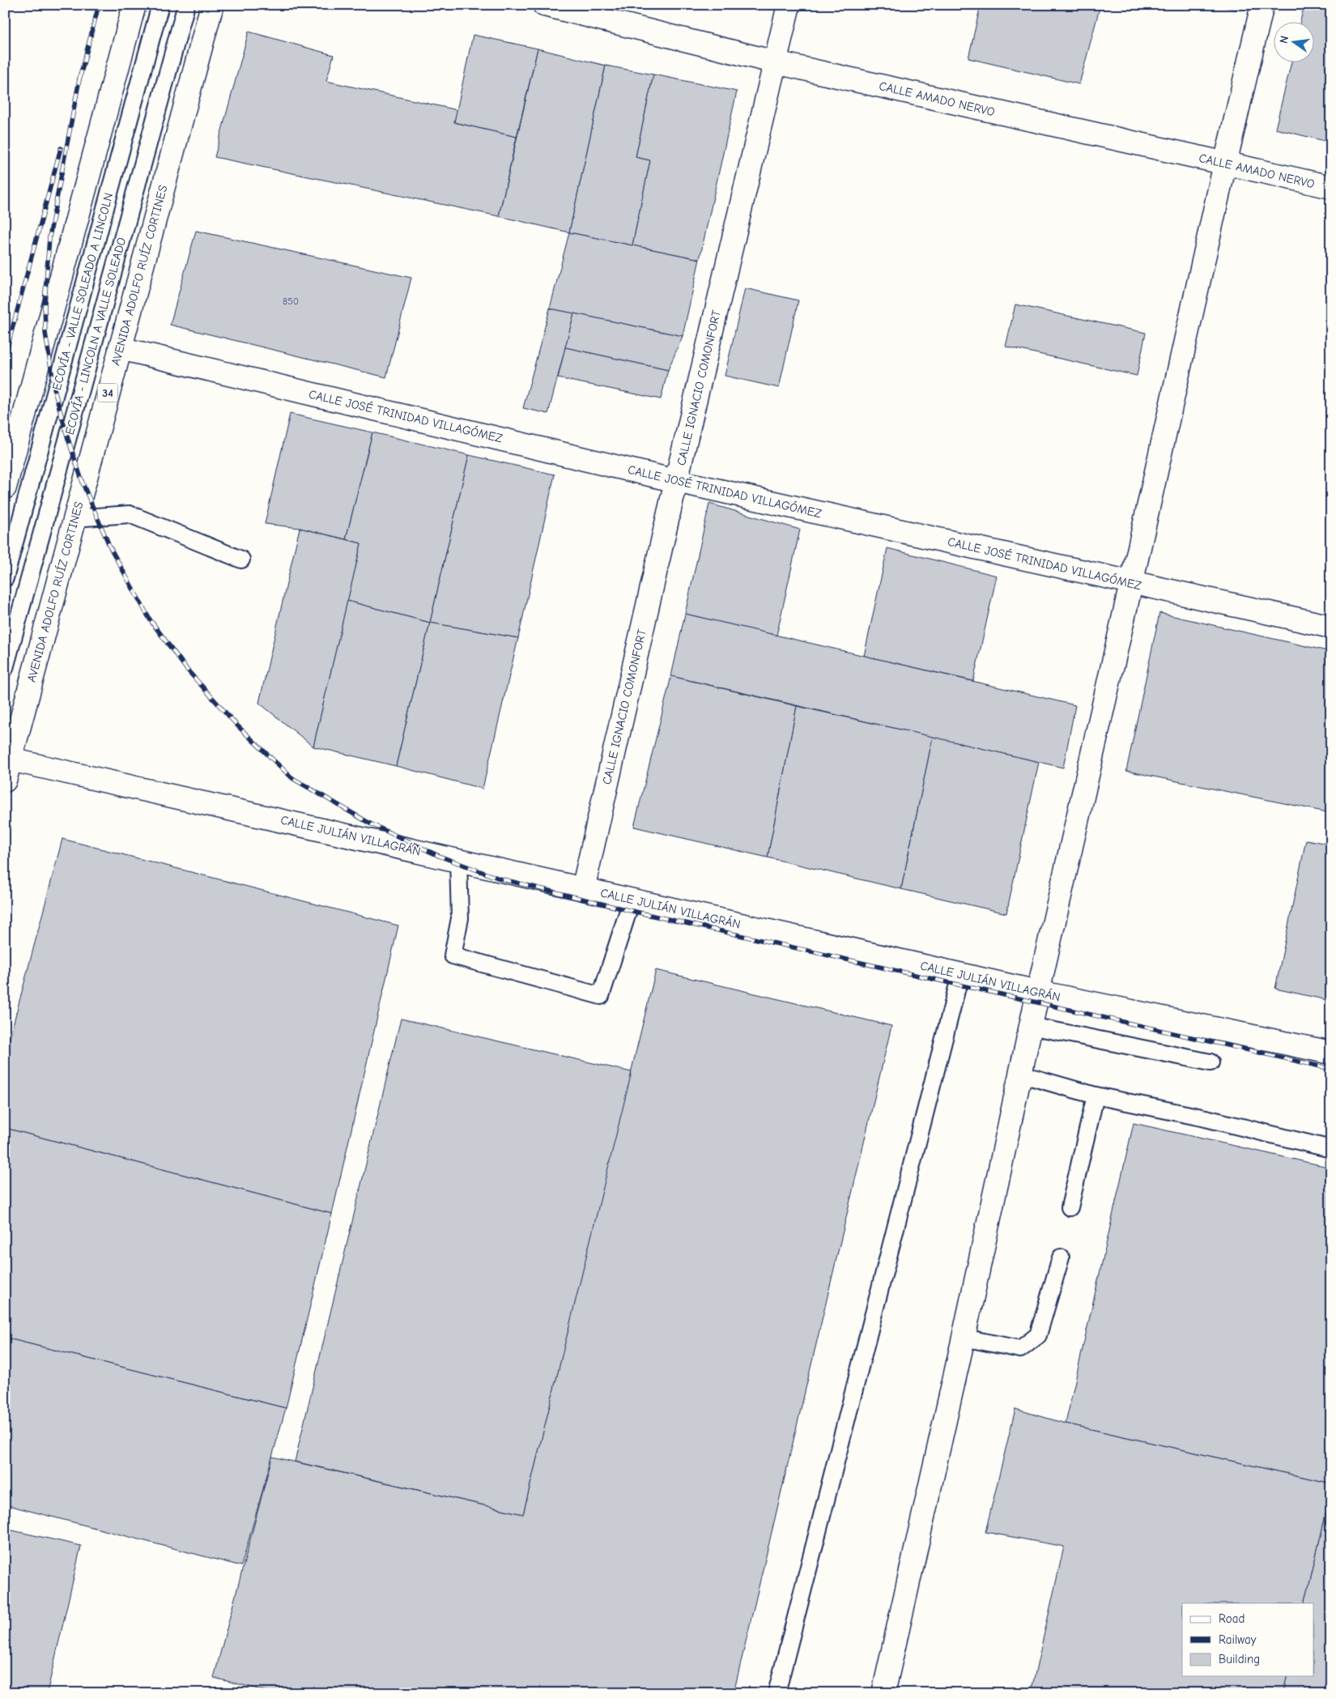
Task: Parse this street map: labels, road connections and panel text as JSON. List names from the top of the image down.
{
  "streets": {
    "street": [
      "CALLE AMADO NERVO",
      "AVENIDA ADOLFO RUÍZ CORTINES",
      "CALLE IGNACIO COMONFORT",
      "34",
      "CALLE JOSÉ TRINIDAD VILLAGÓMEZ",
      "CALLE JULIÁN VILLAGRÁN"
    ],
    "lane": ["ECOVÍA - VALLE SOLEADO A LINCOLN", "ECOVÍA - LINCOLN A VALLE SOLEADO"]
  },
  "crossings": [
    ["CALLE AMADO NERVO", "CALLE IGNACIO COMONFORT"],
    ["AVENIDA ADOLFO RUÍZ CORTINES", "CALLE JOSÉ TRINIDAD VILLAGÓMEZ"],
    ["AVENIDA ADOLFO RUÍZ CORTINES", "CALLE JULIÁN VILLAGRÁN"],
    ["CALLE IGNACIO COMONFORT", "CALLE JOSÉ TRINIDAD VILLAGÓMEZ"],
    ["CALLE IGNACIO COMONFORT", "CALLE JULIÁN VILLAGRÁN"]
  ],
  "house_numbers": ["850"],
  "legend": ["Road", "Railway", "Building"],
  "north": "left"
}
